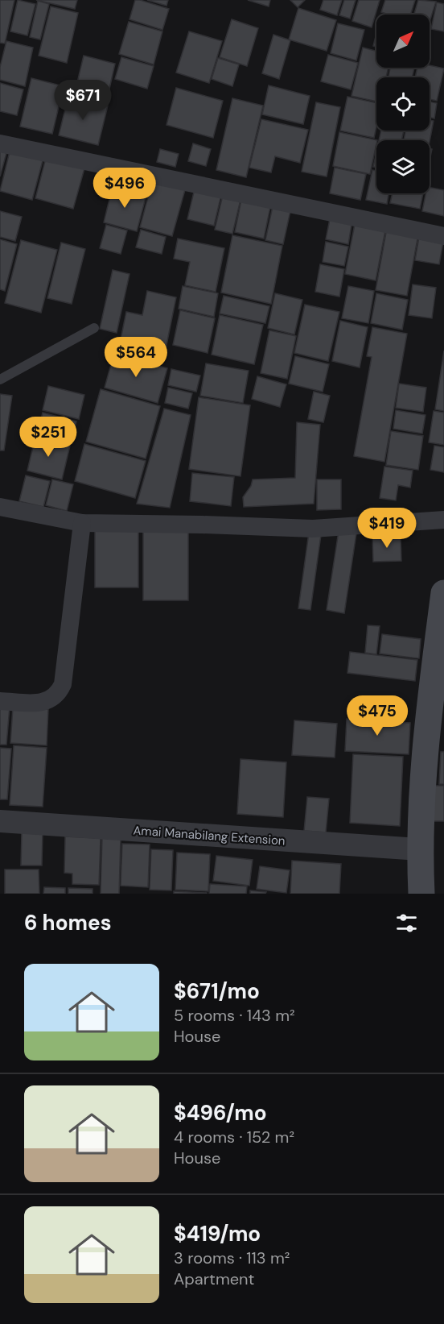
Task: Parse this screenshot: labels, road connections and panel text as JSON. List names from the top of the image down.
{
  "streets": {
    "street": ["Amai Manabilang Extension"]
  },
  "north": "top right",
  "page": {
    "price": [
      "$671",
      "$496",
      "$564",
      "$251",
      "$419",
      "$475"
    ],
    "heading": "6 homes",
    "list": [
      {
        "name": "$671/mo",
        "note": "5 rooms · 143 m² · House"
      },
      {
        "name": "$496/mo",
        "note": "4 rooms · 152 m² · House"
      },
      {
        "name": "$419/mo",
        "note": "3 rooms · 113 m² · Apartment"
      }
    ]
  }
}
